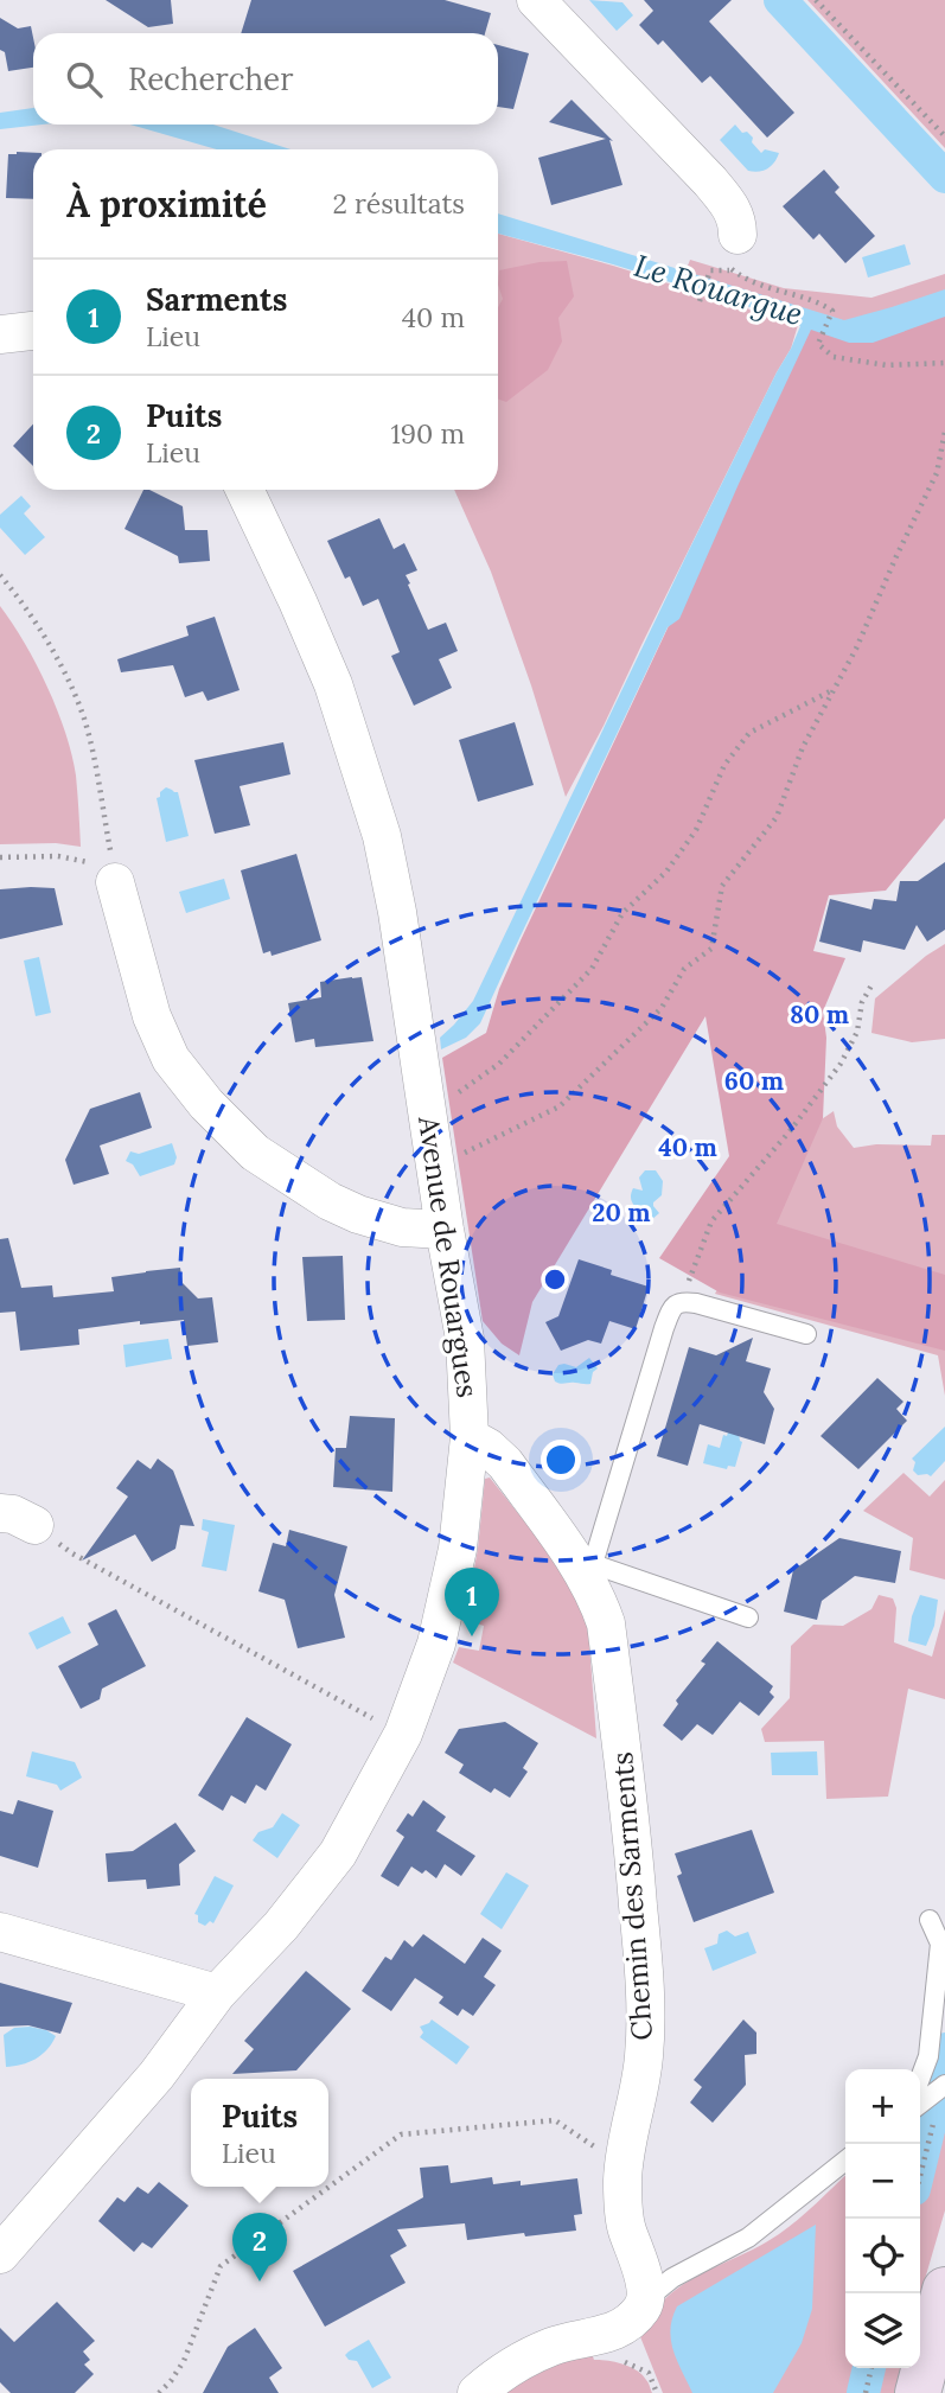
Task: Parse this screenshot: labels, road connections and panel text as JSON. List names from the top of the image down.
{
  "streets": {
    "street": ["Avenue de Rouargues", "Chemin des Sarments"]
  },
  "crossings": [
    ["Avenue de Rouargues", "Chemin des Sarments"]
  ],
  "water": ["Le Rouargue"],
  "page": {
    "search": "Rechercher",
    "heading": ["À proximité", "2 résultats"],
    "list": [
      {
        "mark": "1",
        "name": "Sarments",
        "note": "Lieu",
        "value": "40 m"
      },
      {
        "mark": "2",
        "name": "Puits",
        "note": "Lieu",
        "value": "190 m"
      }
    ],
    "pins": ["1", "2"],
    "map_buttons": ["+", "−"],
    "popup": ["Puits", "Lieu"]
  },
  "rings": [
    "80 m",
    "60 m",
    "40 m",
    "20 m"
  ]
}
